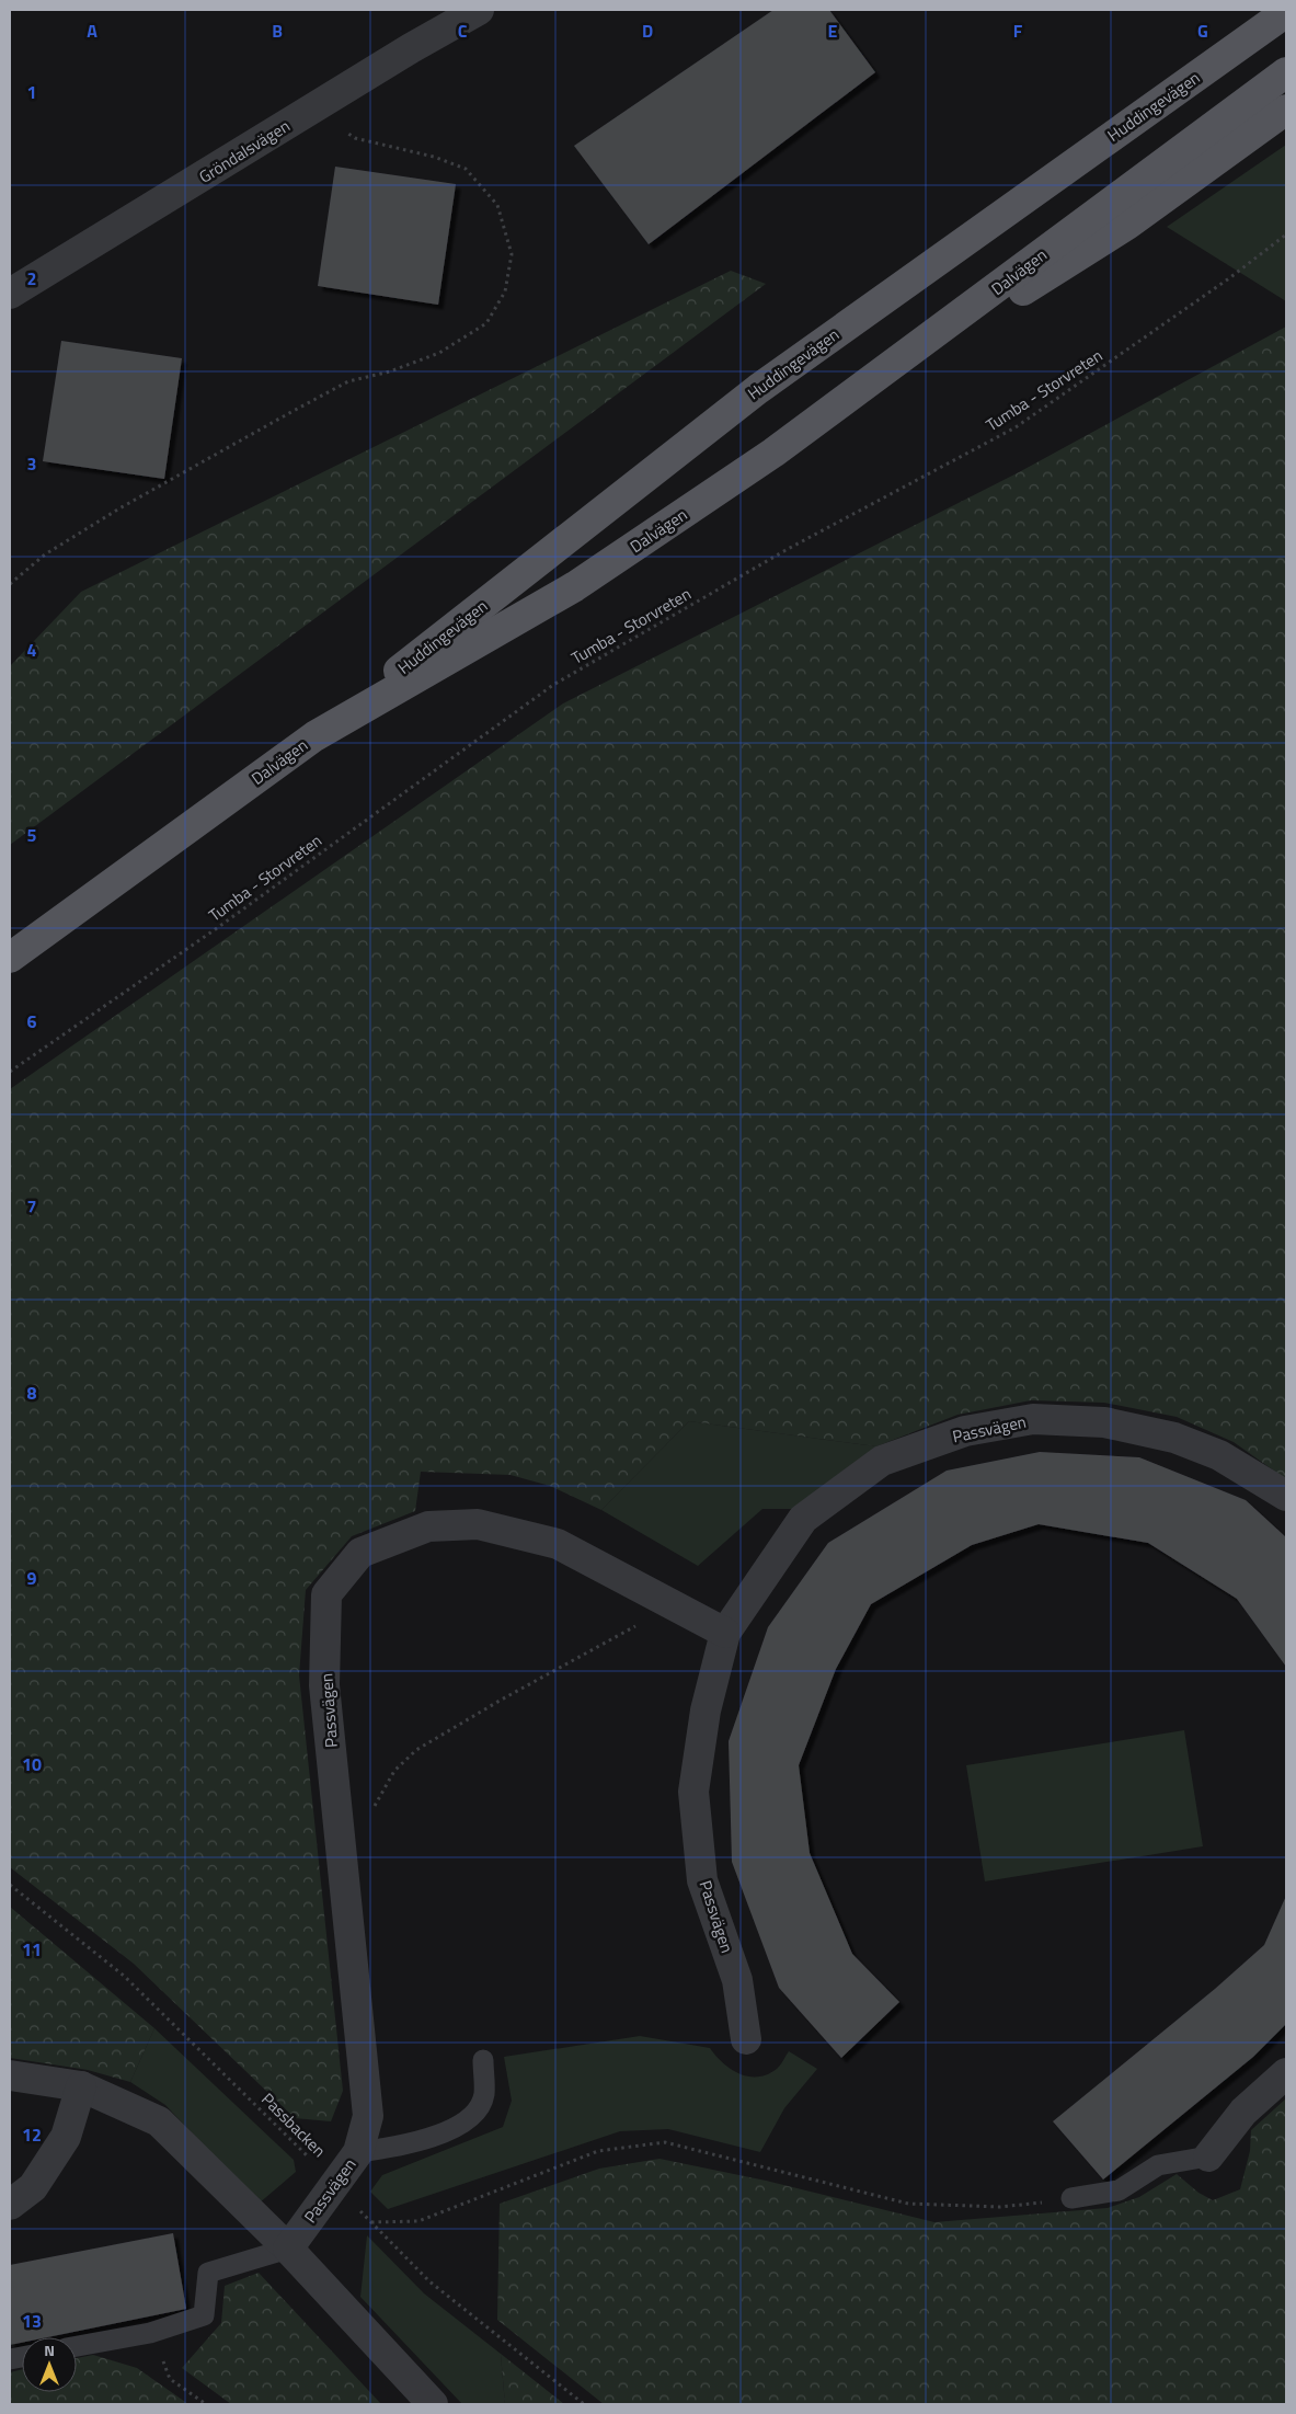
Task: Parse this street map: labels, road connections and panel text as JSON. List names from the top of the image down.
{
  "streets": {
    "main road": ["Huddingevägen", "Dalvägen"],
    "street": ["Gröndalsvägen", "Passvägen"],
    "path": ["Tumba - Storvreten", "Passbacken"]
  },
  "crossings": [
    ["Huddingevägen", "Dalvägen"],
    ["Passvägen", "Passbacken"]
  ],
  "north": "top",
  "grid": {
    "columns": [
      "A",
      "B",
      "C",
      "D",
      "E",
      "F",
      "G"
    ],
    "rows": [
      "1",
      "2",
      "3",
      "4",
      "5",
      "6",
      "7",
      "8",
      "9",
      "10",
      "11",
      "12",
      "13"
    ]
  }
}
